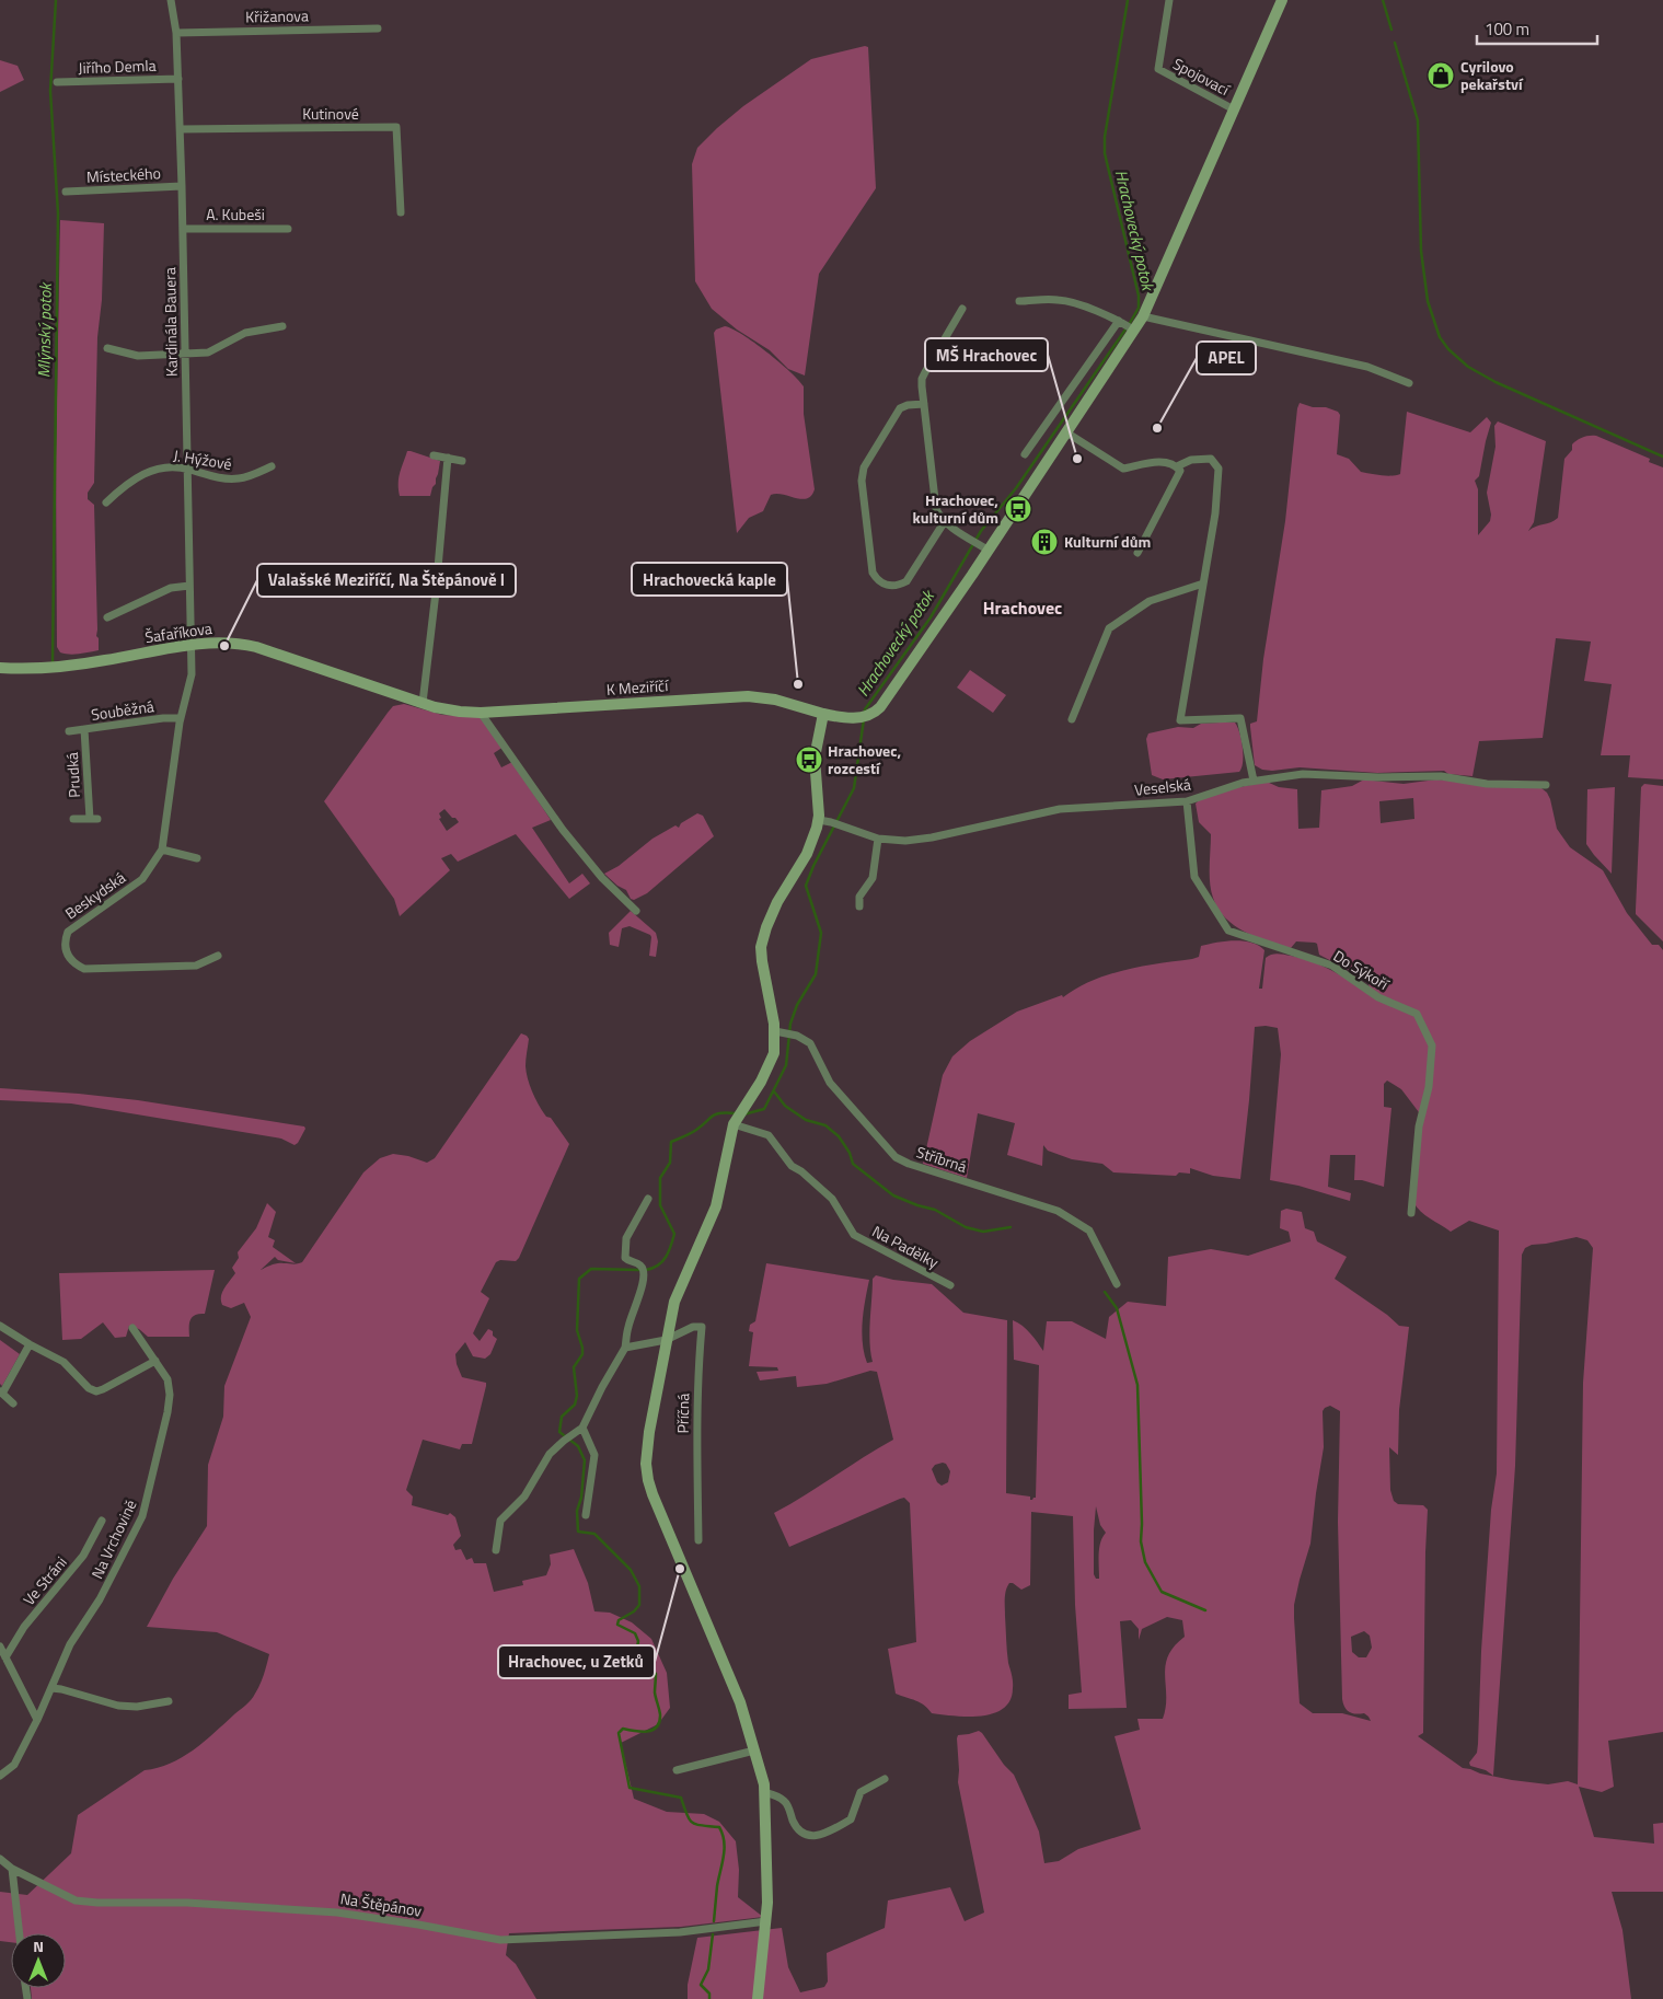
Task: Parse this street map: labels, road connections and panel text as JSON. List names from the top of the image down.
{
  "streets": {
    "street": [
      "Křižanova",
      "Jiřího Demla",
      "Spojovací",
      "Kutinové",
      "Místeckého",
      "A. Kubeši",
      "Kardinála Bauera",
      "J. Hýžové",
      "Šafaříkova",
      "K Meziříčí",
      "Souběžná",
      "Prudká",
      "Veselská",
      "Beskydská",
      "Do Sýkoří",
      "Stříbrná",
      "Na Padělky",
      "Příčná",
      "Na Vrchovině",
      "Ve Stráni",
      "Na Štěpánov"
    ]
  },
  "crossings": [
    ["Křižanova", "Kardinála Bauera"],
    ["Jiřího Demla", "Kardinála Bauera"],
    ["Kutinové", "Kardinála Bauera"],
    ["Místeckého", "Kardinála Bauera"],
    ["A. Kubeši", "Kardinála Bauera"],
    ["Kardinála Bauera", "J. Hýžové"],
    ["Kardinála Bauera", "Šafaříkova"],
    ["Kardinála Bauera", "Beskydská"],
    ["Šafaříkova", "K Meziříčí"],
    ["Šafaříkova", "Beskydská"],
    ["Souběžná", "Prudká"],
    ["Souběžná", "Beskydská"],
    ["Veselská", "Do Sýkoří"]
  ],
  "districts": ["Hrachovec"],
  "water": ["Hrachovecký potok", "Mlýnský potok"],
  "places": {
    "shop": ["Cyrilovo pekařství"],
    "other": [
      "APEL",
      "MŠ Hrachovec",
      "Valašské Meziříčí, Na Štěpánově I",
      "Hrachovecká kaple",
      "Hrachovec, u Zetků"
    ],
    "bus stop": ["Hrachovec, kulturní dům", "Hrachovec, rozcestí"],
    "building": ["Kulturní dům"]
  },
  "scale_bar": "100 m",
  "north": "top"
}
